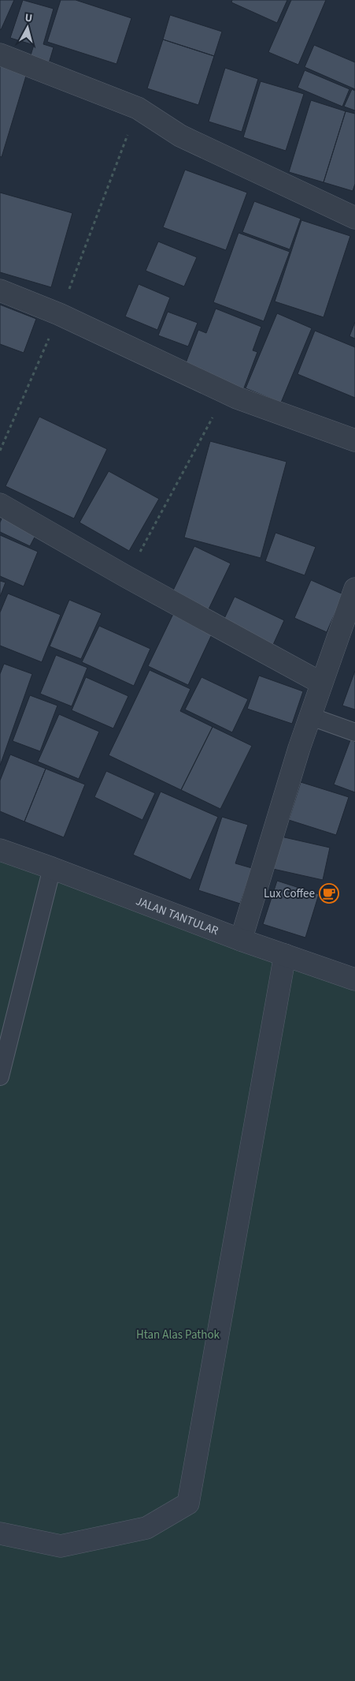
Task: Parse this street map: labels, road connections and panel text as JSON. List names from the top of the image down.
{
  "streets": {
    "street": ["JALAN TANTULAR"]
  },
  "parks": ["Htan Alas Pathok"],
  "places": {
    "cafe": ["Lux Coffee"]
  },
  "north": "top"
}
